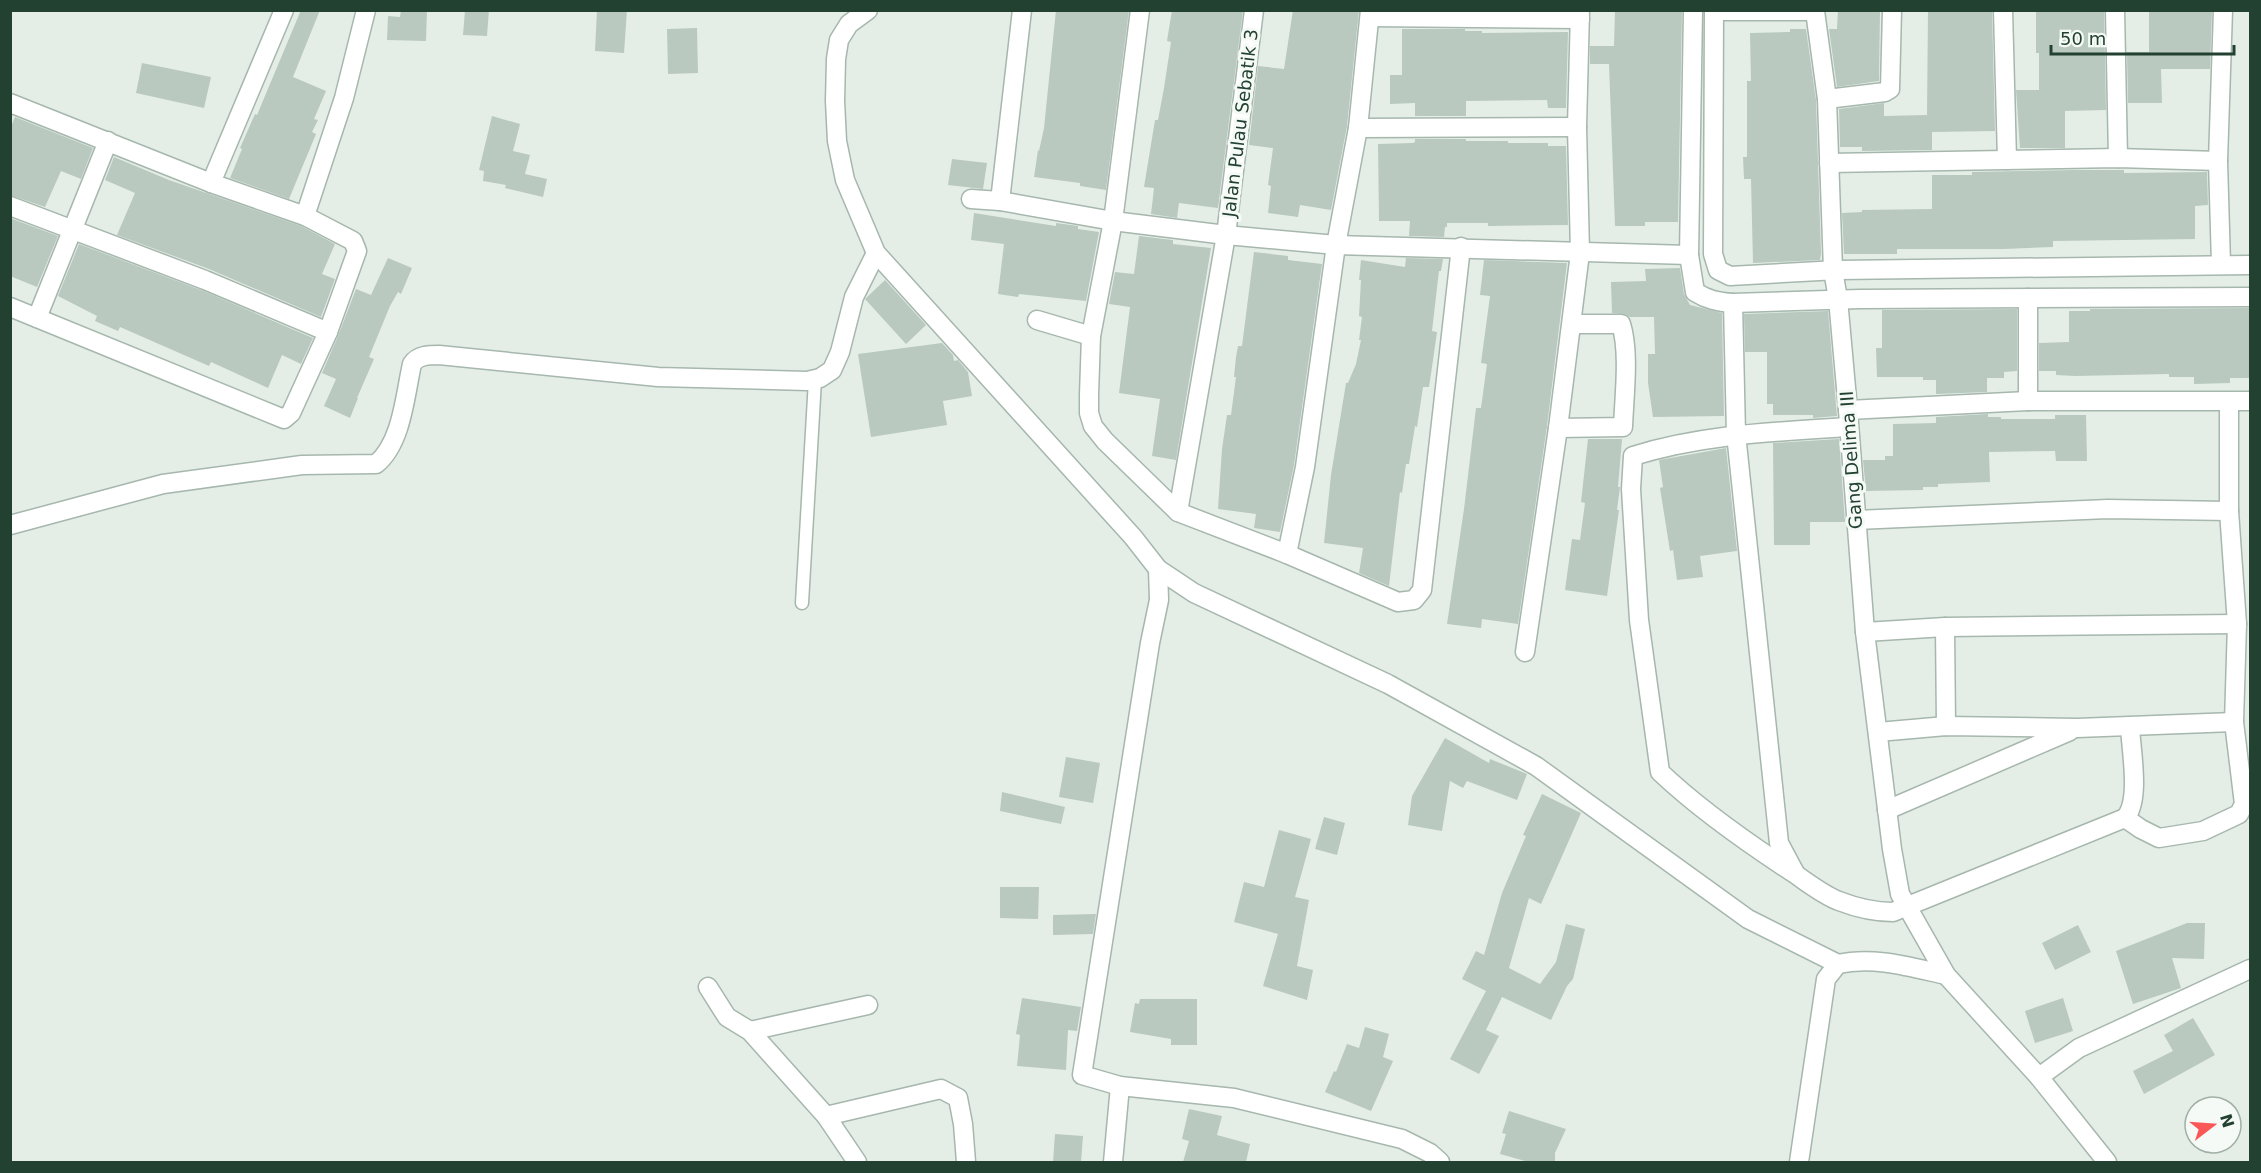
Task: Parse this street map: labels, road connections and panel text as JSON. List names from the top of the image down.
{
  "streets": {
    "street": ["Jalan Pulau Sebatik 3", "Gang Delima III"]
  },
  "scale_bar": "50 m",
  "north": "right"
}
